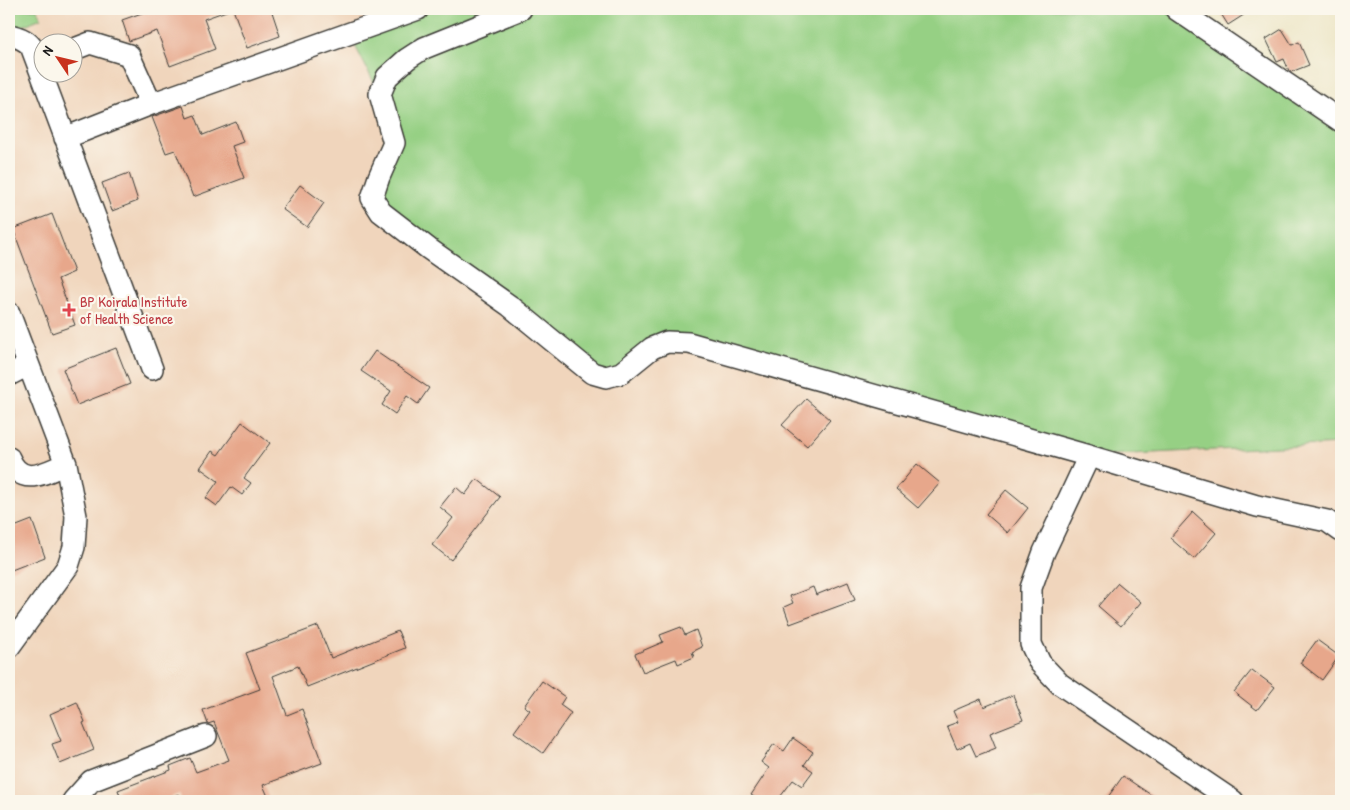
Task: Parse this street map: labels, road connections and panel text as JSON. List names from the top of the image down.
{
  "places": {
    "health": ["BP Koirala Institute of Health Science"]
  },
  "north": "top left"
}
